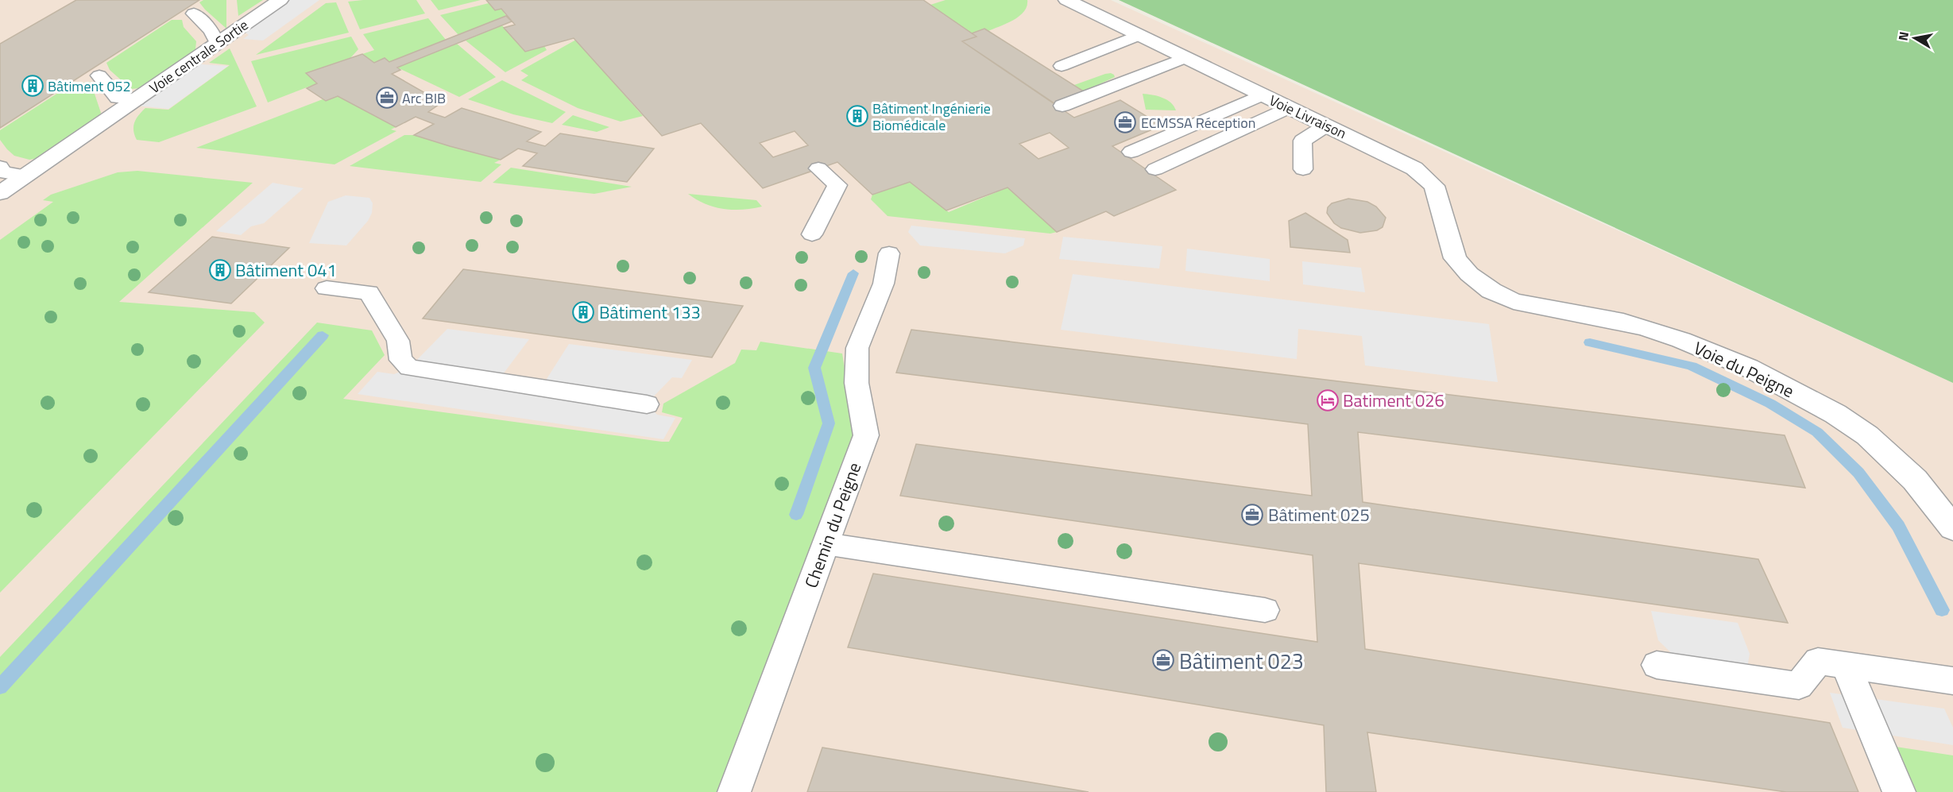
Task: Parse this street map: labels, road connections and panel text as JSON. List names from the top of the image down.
{
  "streets": {
    "street": ["Voie centrale Sortie", "Voie Livraison", "Voie du Peigne"],
    "lane": ["Chemin du Peigne"]
  },
  "crossings": [
    ["Voie Livraison", "Voie du Peigne"]
  ],
  "places": {
    "building": [
      "Bâtiment 052",
      "Bâtiment Ingénierie Biomédicale",
      "Bâtiment 041",
      "Bâtiment 133"
    ],
    "office": [
      "Arc BIB",
      "ECMSSA Réception",
      "Bâtiment 025",
      "Bâtiment 023"
    ],
    "hotel": ["Batiment 026"]
  },
  "north": "left"
}
